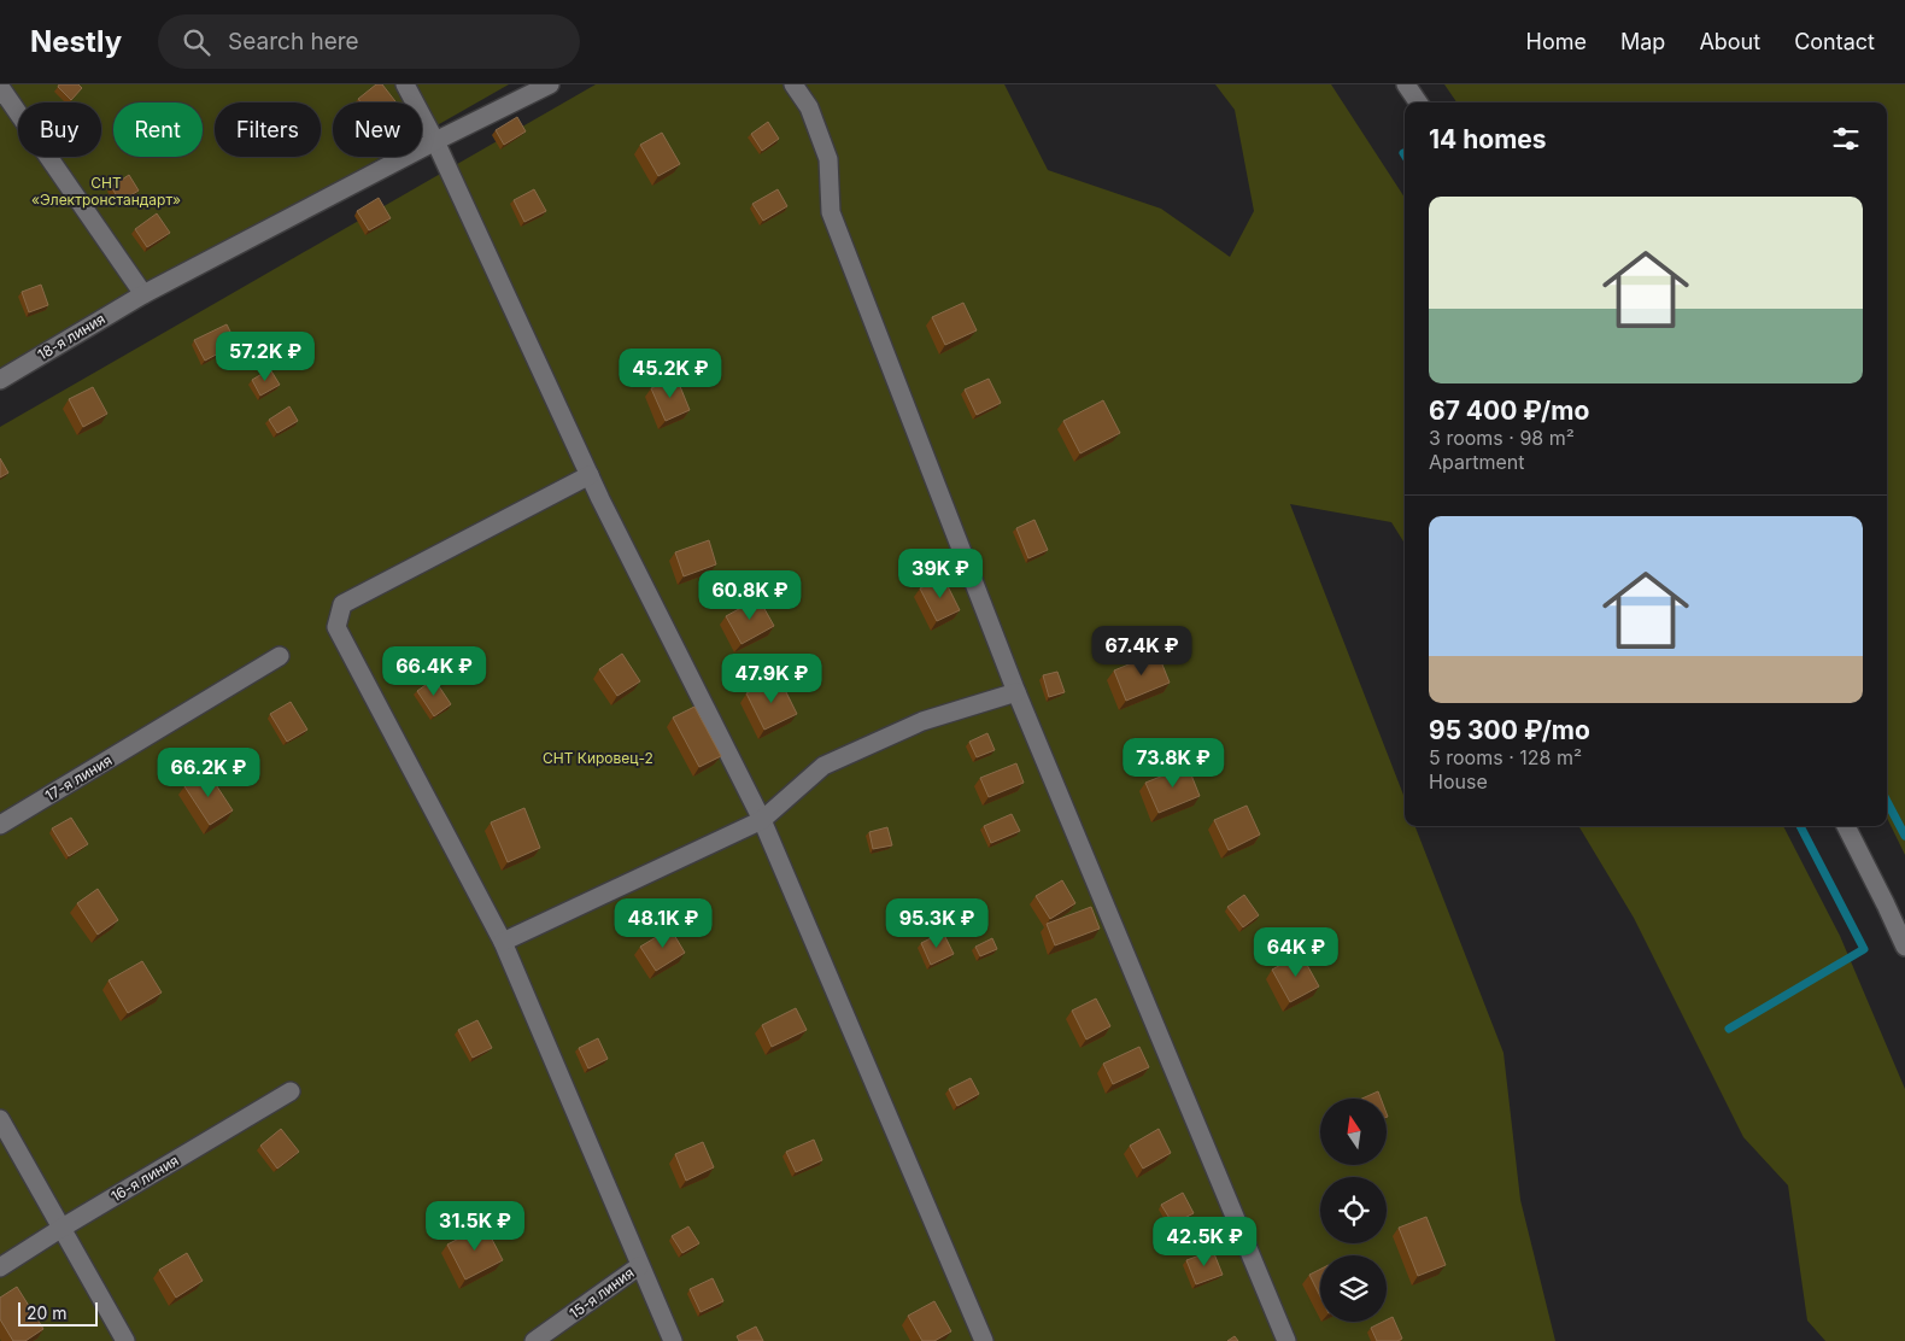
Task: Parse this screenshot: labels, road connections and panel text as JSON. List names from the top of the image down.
{
  "streets": {
    "street": [
      "18-я линия",
      "17-я линия",
      "16-я линия",
      "15-я линия"
    ]
  },
  "parks": ["СНТ «Электронстандарт»", "СНТ Кировец-2"],
  "scale_bar": "20 m",
  "north": "top",
  "page": {
    "header": "Nestly",
    "search": "Search here",
    "nav": [
      "Home",
      "Map",
      "About",
      "Contact"
    ],
    "chip": [
      "Buy",
      "Rent",
      "Filters",
      "New"
    ],
    "heading": "14 homes",
    "list": [
      {
        "name": "67 400 ₽/mo",
        "note": "3 rooms · 98 m² · Apartment"
      },
      {
        "name": "95 300 ₽/mo",
        "note": "5 rooms · 128 m² · House"
      }
    ],
    "price": [
      "57.2K ₽",
      "45.2K ₽",
      "39K ₽",
      "60.8K ₽",
      "67.4K ₽",
      "66.4K ₽",
      "47.9K ₽",
      "73.8K ₽",
      "66.2K ₽",
      "48.1K ₽",
      "95.3K ₽",
      "64K ₽",
      "31.5K ₽",
      "42.5K ₽"
    ],
    "scale": "20 m"
  }
}
